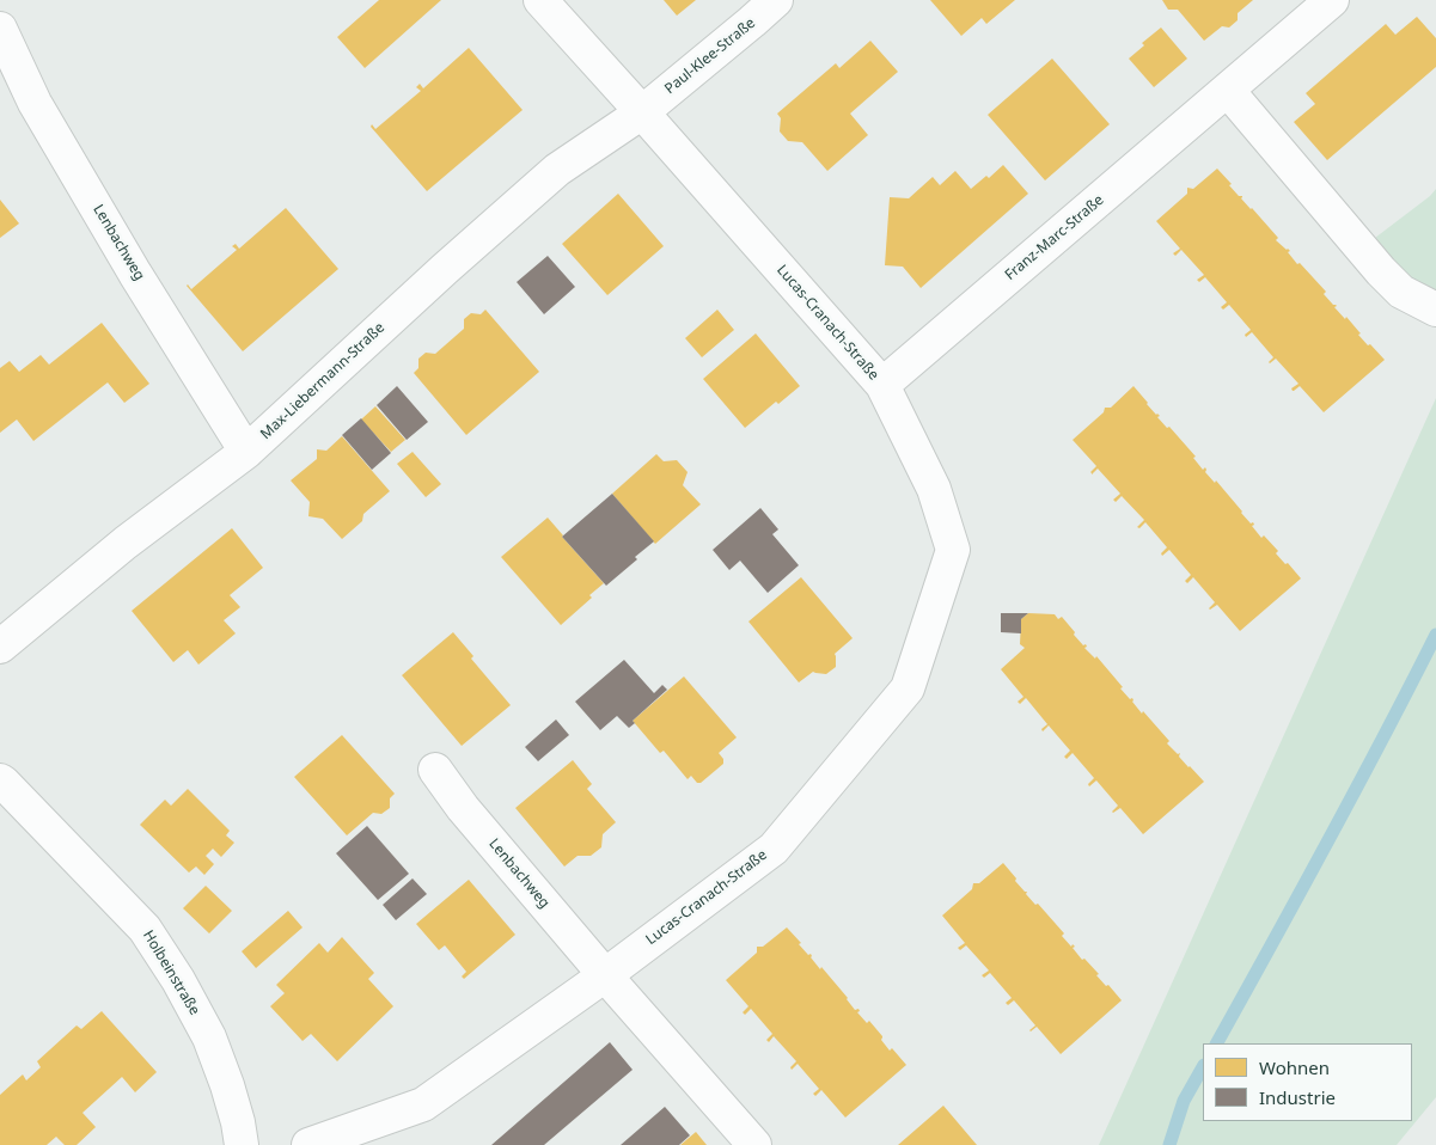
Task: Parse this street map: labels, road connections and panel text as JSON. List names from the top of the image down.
{
  "streets": {
    "street": [
      "Paul-Klee-Straße",
      "Franz-Marc-Straße",
      "Lenbachweg",
      "Lucas-Cranach-Straße",
      "Max-Liebermann-Straße",
      "Holbeinstraße"
    ]
  },
  "crossings": [
    ["Paul-Klee-Straße", "Lucas-Cranach-Straße"],
    ["Paul-Klee-Straße", "Max-Liebermann-Straße"],
    ["Franz-Marc-Straße", "Lucas-Cranach-Straße"],
    ["Lenbachweg", "Lucas-Cranach-Straße"],
    ["Lenbachweg", "Max-Liebermann-Straße"],
    ["Lucas-Cranach-Straße", "Max-Liebermann-Straße"]
  ],
  "legend": ["Wohnen", "Industrie"]
}
